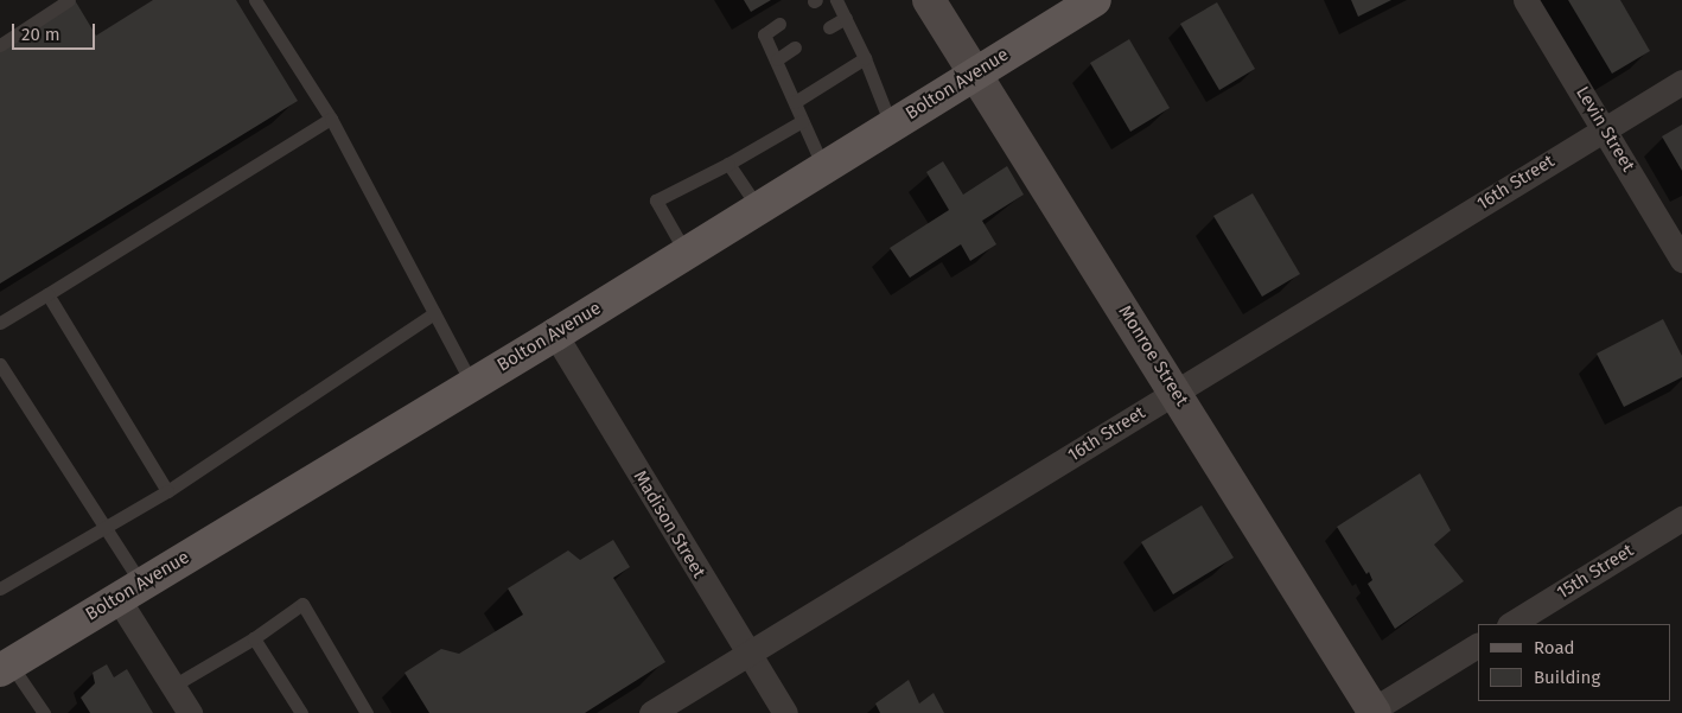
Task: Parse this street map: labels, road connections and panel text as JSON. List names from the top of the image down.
{
  "streets": {
    "main road": ["Bolton Avenue", "Monroe Street"],
    "street": [
      "Levin Street",
      "16th Street",
      "Madison Street",
      "15th Street"
    ]
  },
  "crossings": [
    ["Bolton Avenue", "Monroe Street"],
    ["Bolton Avenue", "Madison Street"],
    ["Levin Street", "16th Street"],
    ["16th Street", "Monroe Street"],
    ["16th Street", "Madison Street"]
  ],
  "legend": ["Road", "Building"],
  "scale_bar": "20 m"
}
